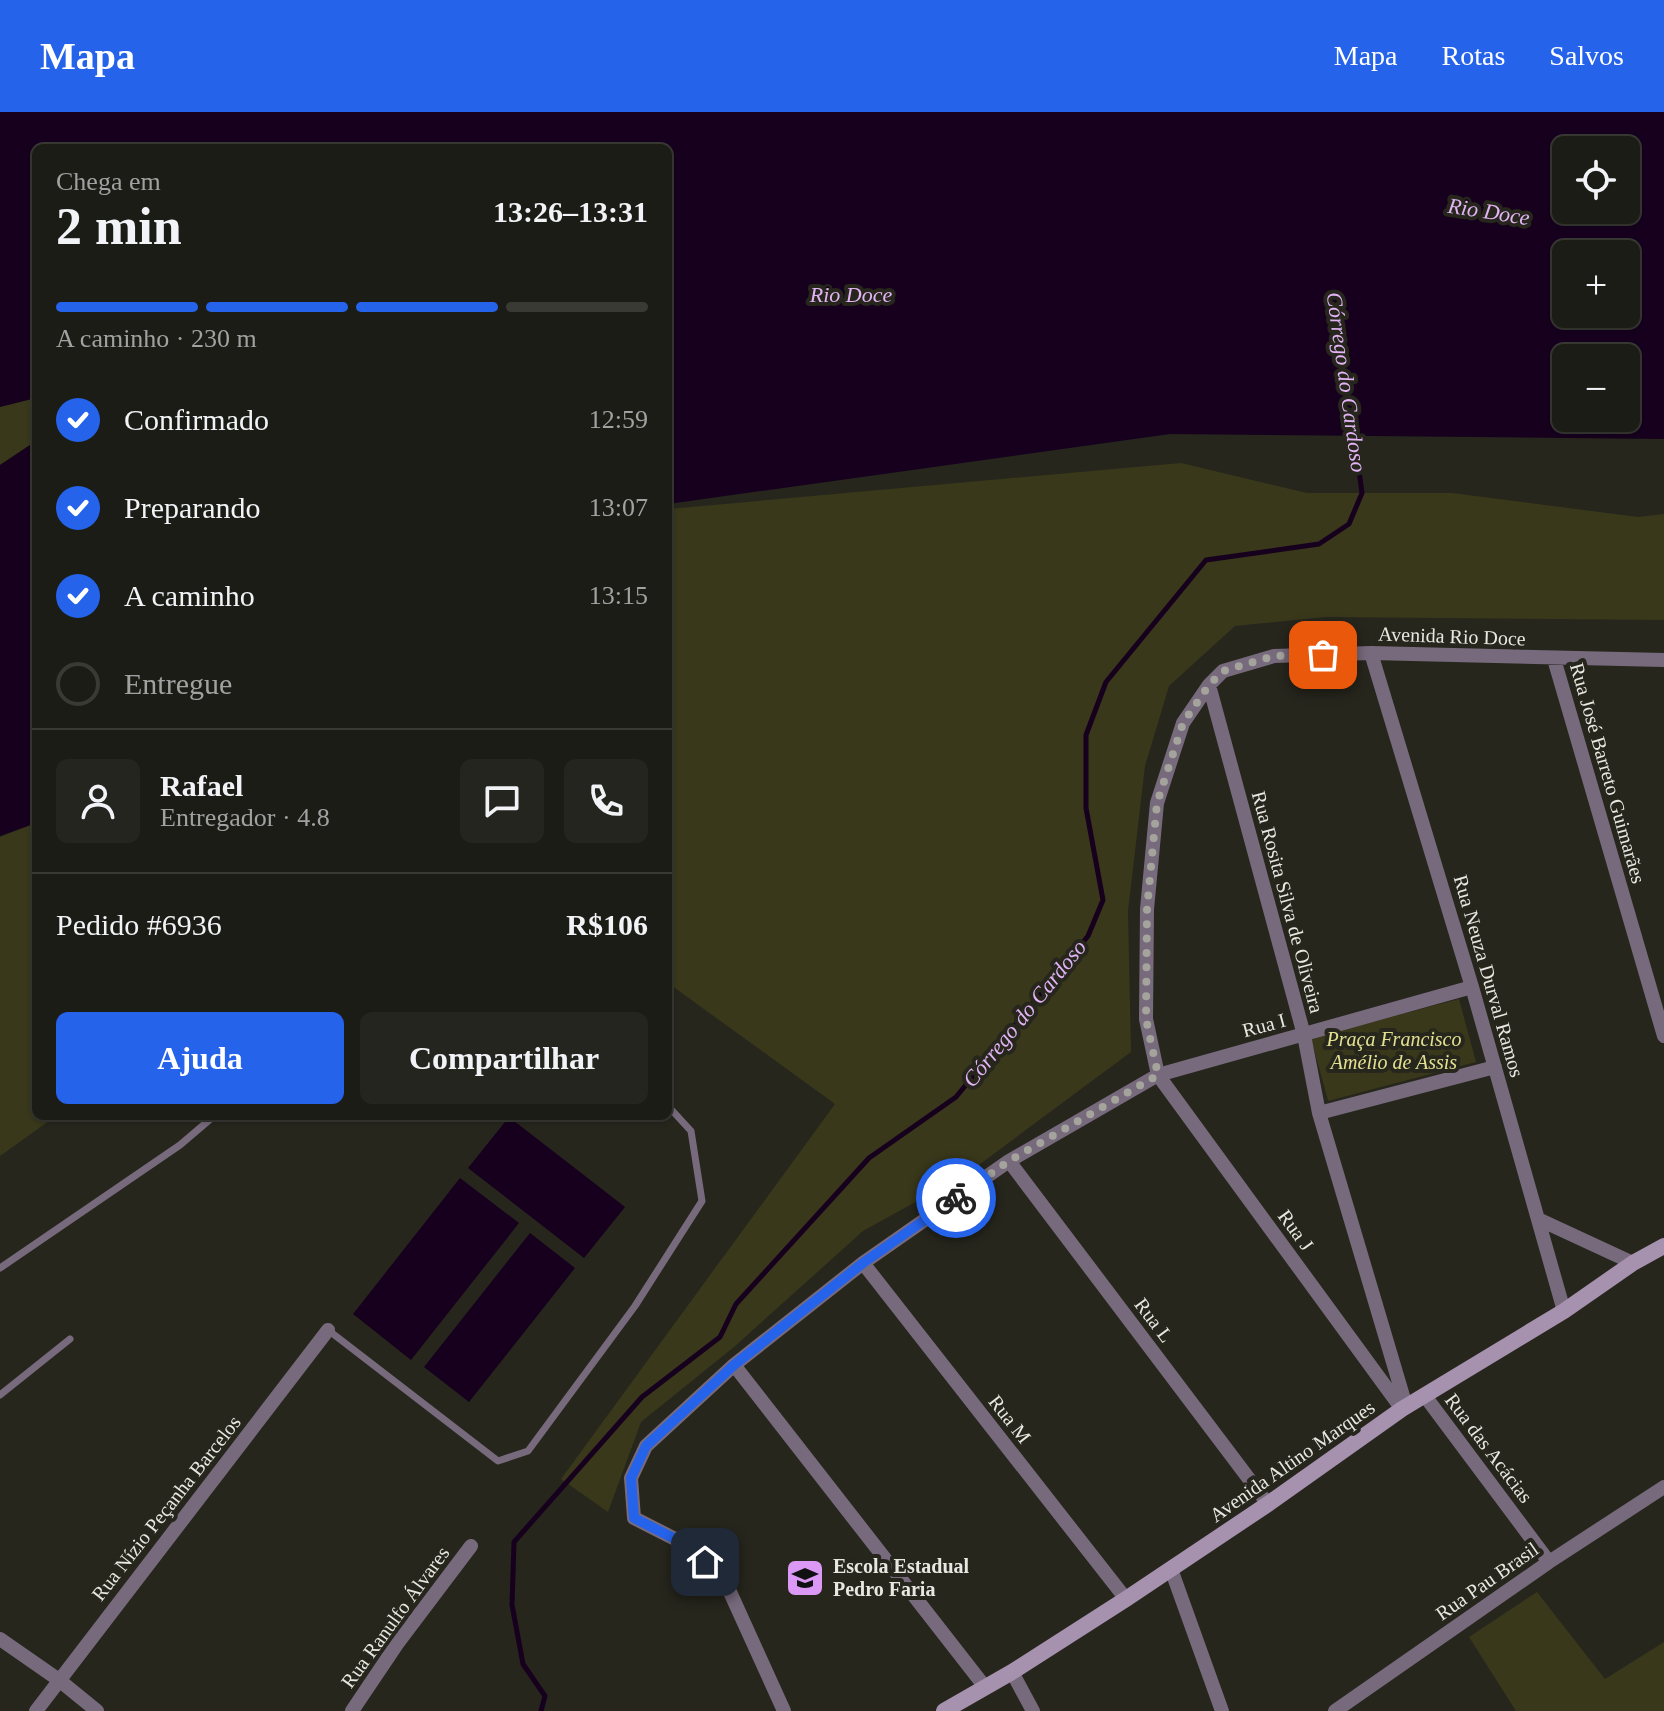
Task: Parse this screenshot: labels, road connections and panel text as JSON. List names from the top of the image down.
{
  "streets": {
    "main road": ["Avenida Altino Marques"],
    "street": [
      "Avenida Rio Doce",
      "Rua José Barreto Guimarães",
      "Rua Rosita Silva de Oliveira",
      "Rua Neuza Durval Ramos",
      "Rua I",
      "Rua J",
      "Rua L",
      "Rua M",
      "Rua das Acácias",
      "Rua Nízio Peçanha Barcelos",
      "Rua Pau Brasil",
      "Rua Ranulfo Álvares"
    ]
  },
  "crossings": [
    ["Avenida Rio Doce", "Rua José Barreto Guimarães"],
    ["Avenida Rio Doce", "Rua Rosita Silva de Oliveira"],
    ["Avenida Rio Doce", "Rua Neuza Durval Ramos"],
    ["Avenida Rio Doce", "Rua I"],
    ["Avenida Rio Doce", "Rua J"],
    ["Rua Rosita Silva de Oliveira", "Rua I"],
    ["Rua Rosita Silva de Oliveira", "Rua J"],
    ["Rua Rosita Silva de Oliveira", "Avenida Altino Marques"],
    ["Rua Neuza Durval Ramos", "Rua I"],
    ["Rua Neuza Durval Ramos", "Avenida Altino Marques"],
    ["Rua I", "Rua J"],
    ["Rua J", "Avenida Altino Marques"],
    ["Rua L", "Avenida Altino Marques"],
    ["Rua M", "Avenida Altino Marques"],
    ["Rua das Acácias", "Avenida Altino Marques"],
    ["Rua das Acácias", "Rua Pau Brasil"]
  ],
  "water": ["Rio Doce", "Córrego do Cardoso"],
  "parks": ["Praça Francisco Amélio de Assis"],
  "places": {
    "school or university": ["Escola Estadual Pedro Faria"]
  },
  "page": {
    "header": "Mapa",
    "nav": ["Mapa", "Rotas", "Salvos"],
    "map_buttons": ["+", "−"],
    "heading": ["2 min", "Chega em", "13:26–13:31"],
    "panel": [
      "Rafael",
      "Entregador · 4.8",
      "Pedido #6936",
      "R$106"
    ],
    "bar": "A caminho · 230 m",
    "list": [
      ["Confirmado", "12:59"],
      ["Preparando", "13:07"],
      ["A caminho", "13:15"],
      "Entregue"
    ],
    "buttons": ["Ajuda", "Compartilhar"]
  }
}
